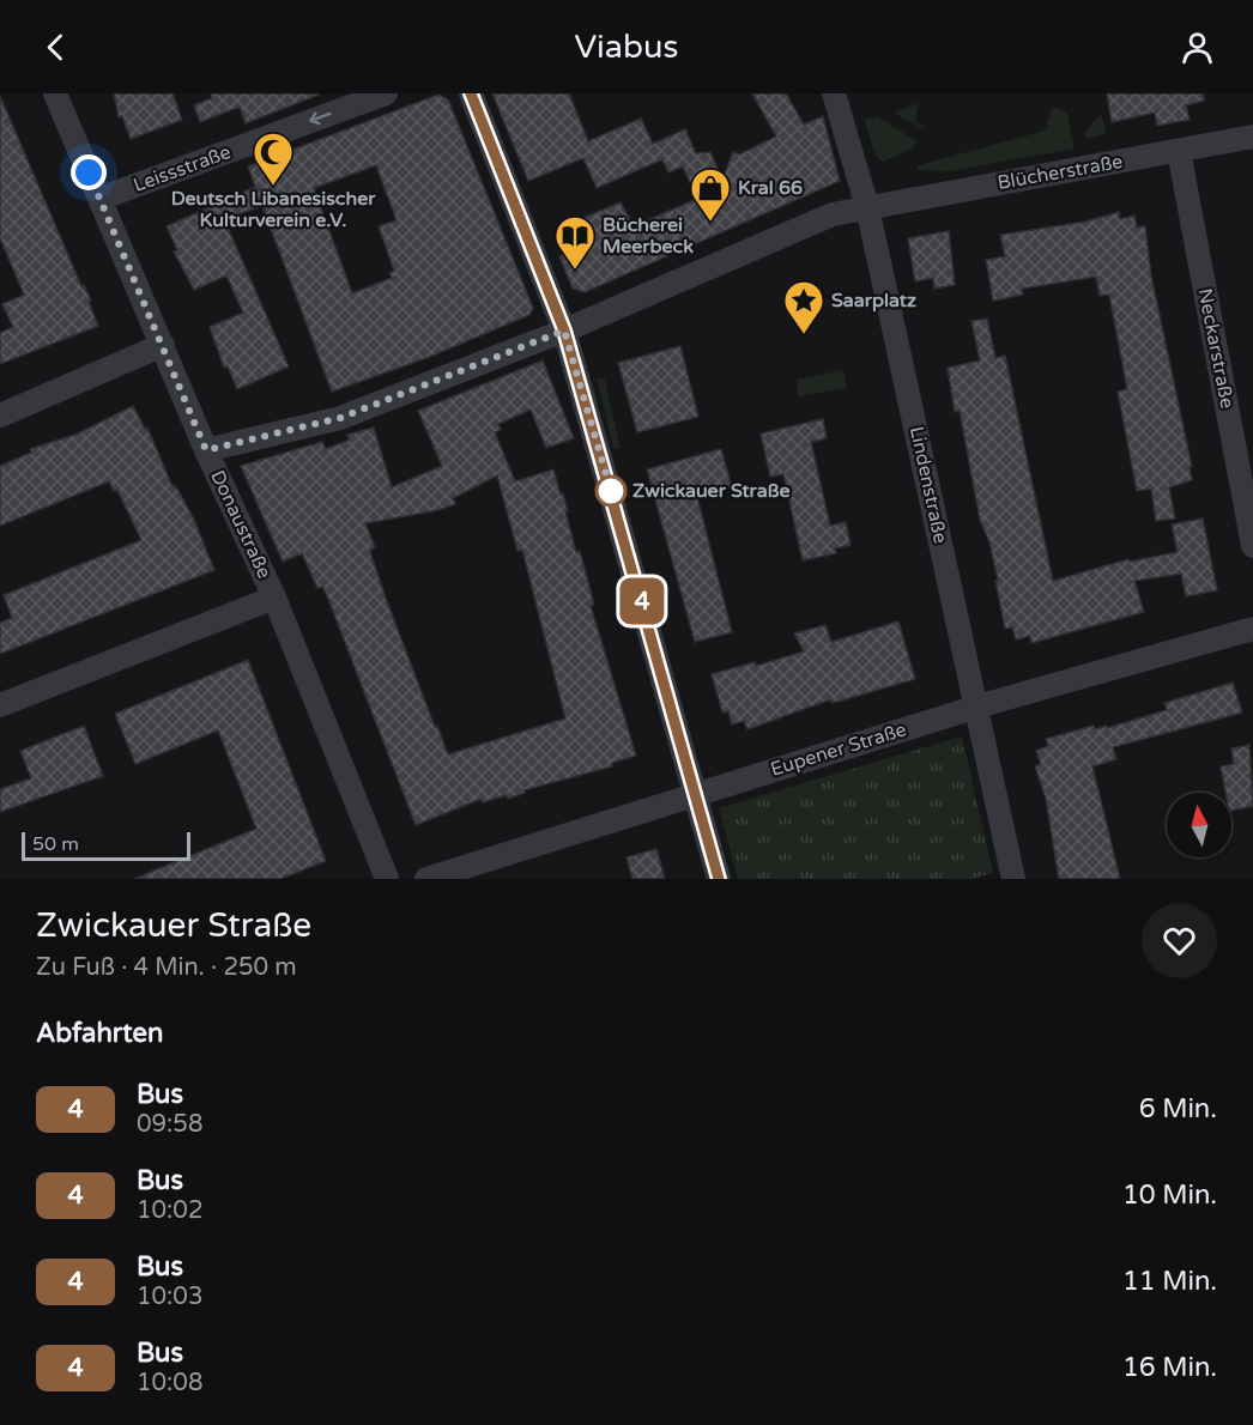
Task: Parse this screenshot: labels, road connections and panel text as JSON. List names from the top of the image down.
{
  "streets": {
    "street": [
      "Leissstraße",
      "Blücherstraße",
      "Neckarstraße",
      "Lindenstraße",
      "Donaustraße",
      "Eupener Straße"
    ]
  },
  "crossings": [
    ["Leissstraße", "Donaustraße"],
    ["Blücherstraße", "Neckarstraße"],
    ["Blücherstraße", "Lindenstraße"],
    ["Lindenstraße", "Eupener Straße"]
  ],
  "one_way": ["Leissstraße"],
  "places": {
    "mosque": ["Deutsch Libanesischer Kulturverein e.V."],
    "shop": ["Kral 66"],
    "library": ["Bücherei Meerbeck"],
    "place": ["Saarplatz"],
    "other": ["Zwickauer Straße"]
  },
  "lines": ["bus line 4"],
  "scale_bar": "50 m",
  "north": "top",
  "page": {
    "header": "Viabus",
    "on_map": "4",
    "scale": "50 m",
    "heading": [
      ["Zwickauer Straße", "Zu Fuß · 4 Min. · 250 m"],
      "Abfahrten"
    ],
    "list": [
      {
        "mark": "4",
        "name": "Bus",
        "note": "09:58",
        "value": "6 Min."
      },
      {
        "mark": "4",
        "name": "Bus",
        "note": "10:02",
        "value": "10 Min."
      },
      {
        "mark": "4",
        "name": "Bus",
        "note": "10:03",
        "value": "11 Min."
      },
      {
        "mark": "4",
        "name": "Bus",
        "note": "10:08",
        "value": "16 Min."
      }
    ]
  }
}
